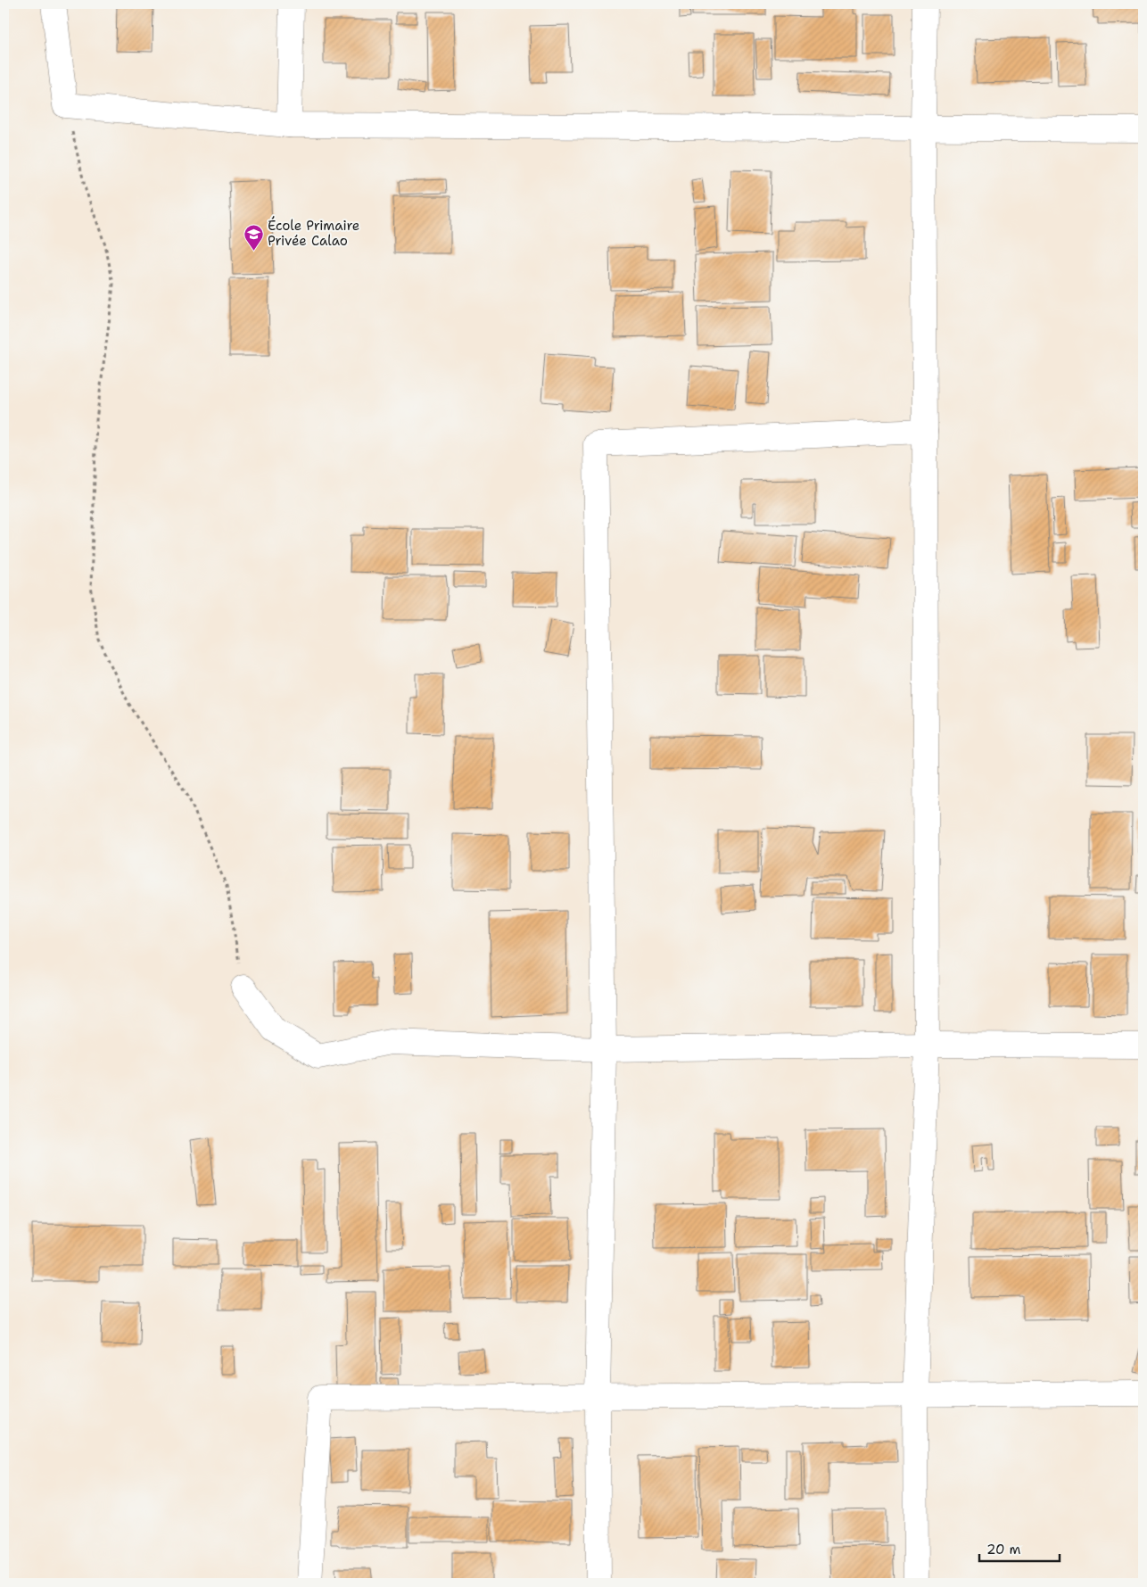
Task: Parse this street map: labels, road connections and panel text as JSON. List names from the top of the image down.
{
  "places": {
    "school or university": ["École Primaire Privée Calao"]
  },
  "scale_bar": "20 m"
}
